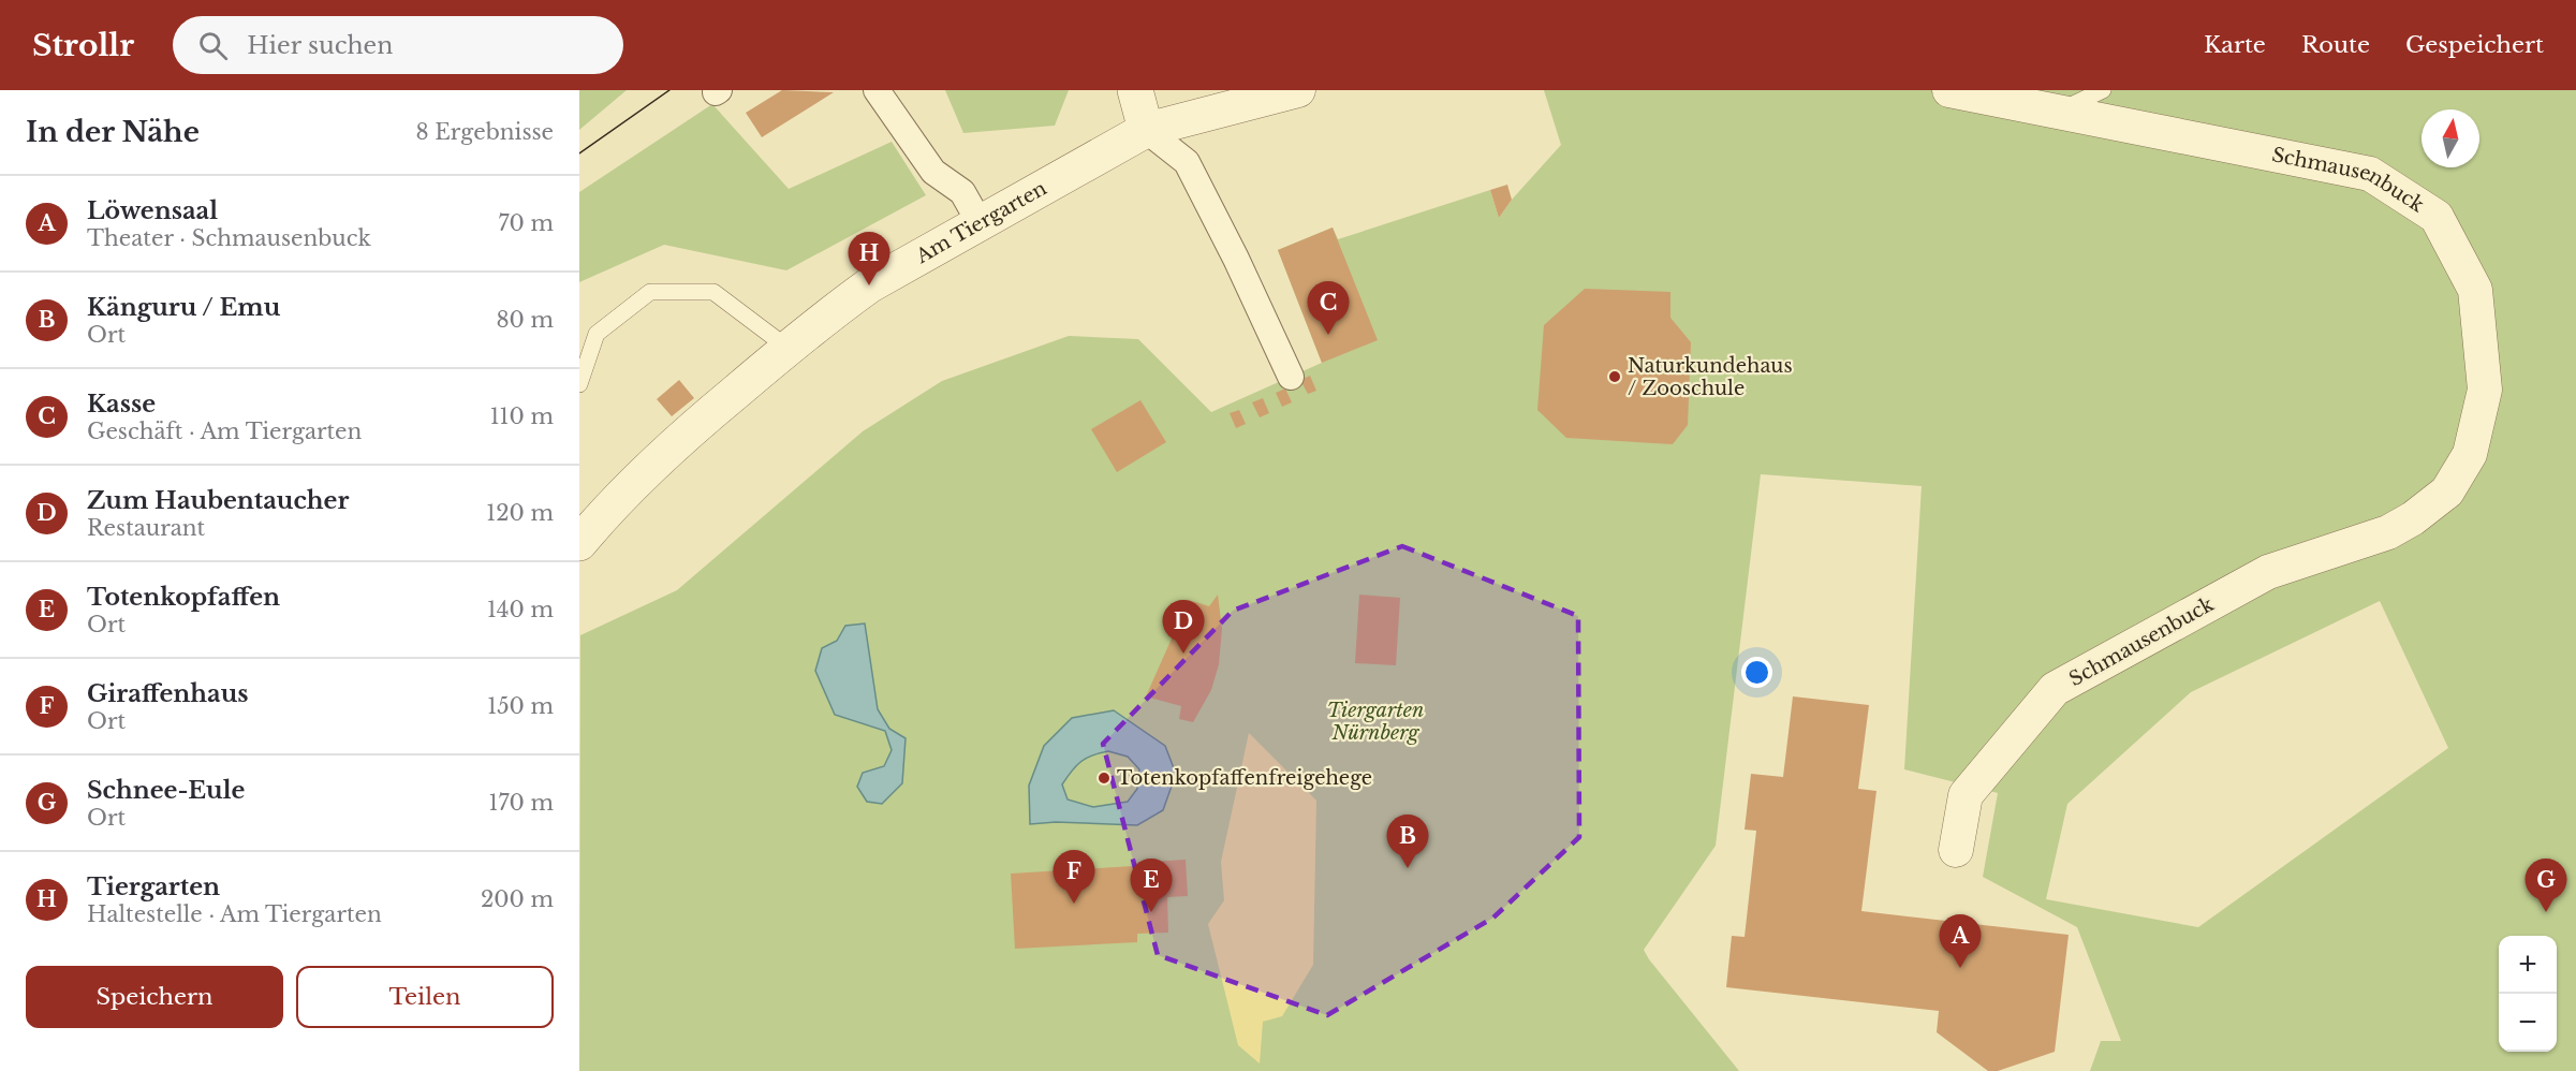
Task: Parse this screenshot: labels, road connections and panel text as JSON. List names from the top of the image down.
{
  "streets": {
    "street": ["Schmausenbuck", "Am Tiergarten"]
  },
  "parks": ["Tiergarten Nürnberg"],
  "places": ["Naturkundehaus / Zooschule", "Totenkopfaffenfreigehege"],
  "north": "top",
  "page": {
    "header": "Strollr",
    "search": "Hier suchen",
    "nav": ["Karte", "Route", "Gespeichert"],
    "heading": ["In der Nähe", "8 Ergebnisse"],
    "list": [
      {
        "mark": "A",
        "name": "Löwensaal",
        "note": "Theater · Schmausenbuck",
        "value": "70 m"
      },
      {
        "mark": "B",
        "name": "Känguru / Emu",
        "note": "Ort",
        "value": "80 m"
      },
      {
        "mark": "C",
        "name": "Kasse",
        "note": "Geschäft · Am Tiergarten",
        "value": "110 m"
      },
      {
        "mark": "D",
        "name": "Zum Haubentaucher",
        "note": "Restaurant",
        "value": "120 m"
      },
      {
        "mark": "E",
        "name": "Totenkopfaffen",
        "note": "Ort",
        "value": "140 m"
      },
      {
        "mark": "F",
        "name": "Giraffenhaus",
        "note": "Ort",
        "value": "150 m"
      },
      {
        "mark": "G",
        "name": "Schnee-Eule",
        "note": "Ort",
        "value": "170 m"
      },
      {
        "mark": "H",
        "name": "Tiergarten",
        "note": "Haltestelle · Am Tiergarten",
        "value": "200 m"
      }
    ],
    "pins": [
      "H",
      "C",
      "D",
      "B",
      "F",
      "E",
      "G",
      "A"
    ],
    "map_buttons": ["+", "−"],
    "buttons": ["Speichern", "Teilen"]
  }
}
